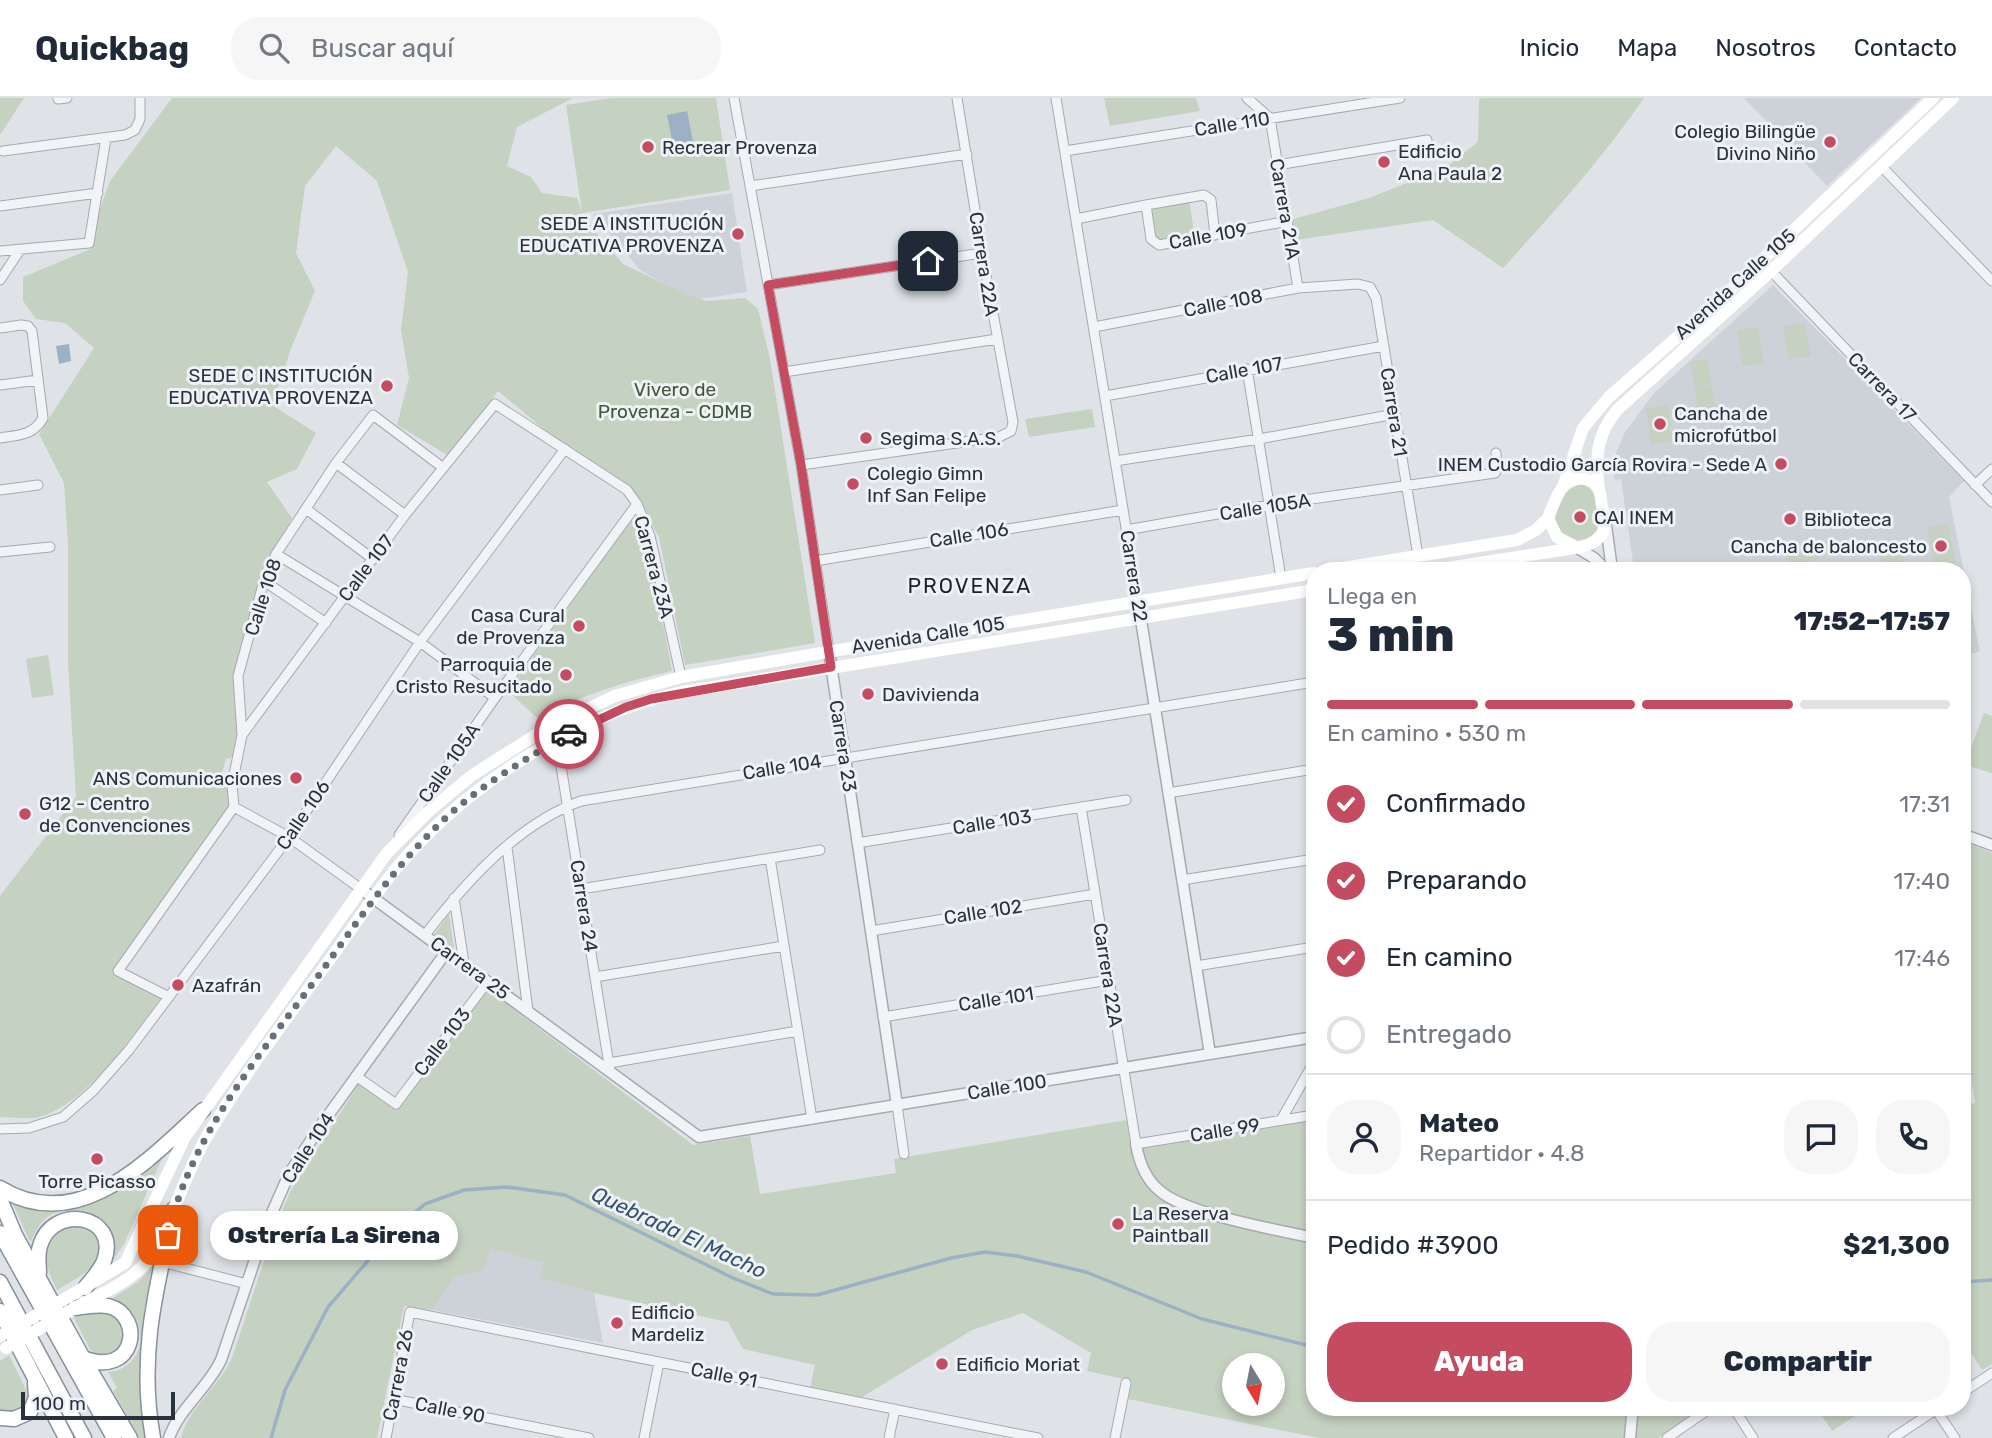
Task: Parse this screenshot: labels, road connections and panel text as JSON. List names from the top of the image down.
{
  "streets": {
    "main road": ["Avenida Calle 105"],
    "street": [
      "Calle 110",
      "Carrera 21A",
      "Calle 109",
      "Carrera 22A",
      "Calle 108",
      "Calle 107",
      "Carrera 17",
      "Carrera 21",
      "Calle 105A",
      "Calle 106",
      "Carrera 23A",
      "Carrera 22",
      "Carrera 23",
      "Calle 104",
      "Calle 103",
      "Carrera 24",
      "Calle 102",
      "Carrera 25",
      "Calle 101",
      "Calle 100",
      "Calle 99",
      "Carrera 26",
      "Calle 91",
      "Calle 90"
    ]
  },
  "crossings": [
    ["Calle 110", "Carrera 21A"],
    ["Calle 110", "Carrera 22"],
    ["Carrera 21A", "Calle 109"],
    ["Carrera 21A", "Calle 108"],
    ["Carrera 22A", "Carrera 23"],
    ["Carrera 22A", "Calle 103"],
    ["Carrera 22A", "Calle 102"],
    ["Carrera 22A", "Calle 101"],
    ["Carrera 22A", "Calle 100"],
    ["Carrera 22A", "Calle 99"],
    ["Avenida Calle 105", "Carrera 17"],
    ["Avenida Calle 105", "Calle 105A"],
    ["Avenida Calle 105", "Carrera 23A"],
    ["Avenida Calle 105", "Carrera 22"],
    ["Avenida Calle 105", "Carrera 23"],
    ["Avenida Calle 105", "Carrera 24"],
    ["Avenida Calle 105", "Carrera 25"],
    ["Calle 108", "Calle 107"],
    ["Calle 108", "Carrera 21"],
    ["Calle 108", "Carrera 22"],
    ["Calle 108", "Carrera 25"],
    ["Calle 107", "Carrera 21"],
    ["Calle 107", "Carrera 23A"],
    ["Calle 107", "Carrera 22"],
    ["Carrera 21", "Calle 105A"],
    ["Calle 105A", "Carrera 23A"],
    ["Calle 105A", "Carrera 22"],
    ["Calle 106", "Carrera 23A"],
    ["Calle 106", "Carrera 22"],
    ["Calle 106", "Carrera 23"],
    ["Calle 106", "Carrera 25"],
    ["Carrera 22", "Calle 104"],
    ["Carrera 22", "Calle 100"],
    ["Carrera 23", "Calle 104"],
    ["Carrera 23", "Calle 103"],
    ["Carrera 23", "Calle 102"],
    ["Carrera 23", "Calle 101"],
    ["Carrera 23", "Calle 100"],
    ["Calle 104", "Calle 103"],
    ["Calle 104", "Carrera 24"],
    ["Calle 104", "Carrera 25"],
    ["Calle 103", "Carrera 25"],
    ["Carrera 24", "Carrera 25"],
    ["Carrera 25", "Calle 100"],
    ["Carrera 26", "Calle 91"],
    ["Carrera 26", "Calle 90"]
  ],
  "districts": ["PROVENZA"],
  "water": ["Quebrada El Macho"],
  "parks": ["Vivero de Provenza - CDMB"],
  "places": [
    "Colegio Bilingüe Divino Niño",
    "Recrear Provenza",
    "Edificio Ana Paula 2",
    "SEDE A INSTITUCIÓN EDUCATIVA PROVENZA",
    "SEDE C INSTITUCIÓN EDUCATIVA PROVENZA",
    "Cancha de microfútbol",
    "Segima S.A.S.",
    "INEM Custodio García Rovira - Sede A",
    "Colegio Gimn Inf San Felipe",
    "CAI INEM",
    "Biblioteca",
    "Cancha de baloncesto",
    "Casa Cural de Provenza",
    "Parroquia de Cristo Resucitado",
    "Davivienda",
    "ANS Comunicaciones",
    "G12 - Centro de Convenciones",
    "Azafrán",
    "Torre Picasso",
    "La Reserva Paintball",
    "Ostrería La Sirena",
    "Edificio Mardeliz",
    "Edificio Moriat"
  ],
  "scale_bar": "100 m",
  "north": "bottom",
  "page": {
    "header": "Quickbag",
    "search": "Buscar aquí",
    "nav": [
      "Inicio",
      "Mapa",
      "Nosotros",
      "Contacto"
    ],
    "heading": ["3 min", "Llega en", "17:52–17:57"],
    "panel": [
      "Mateo",
      "Repartidor · 4.8",
      "Pedido #3900",
      "$21,300"
    ],
    "bar": "En camino · 530 m",
    "list": [
      ["Confirmado", "17:31"],
      ["Preparando", "17:40"],
      ["En camino", "17:46"],
      "Entregado"
    ],
    "bubble": "Ostrería La Sirena",
    "buttons": ["Ayuda", "Compartir"],
    "scale": "100 m"
  }
}
